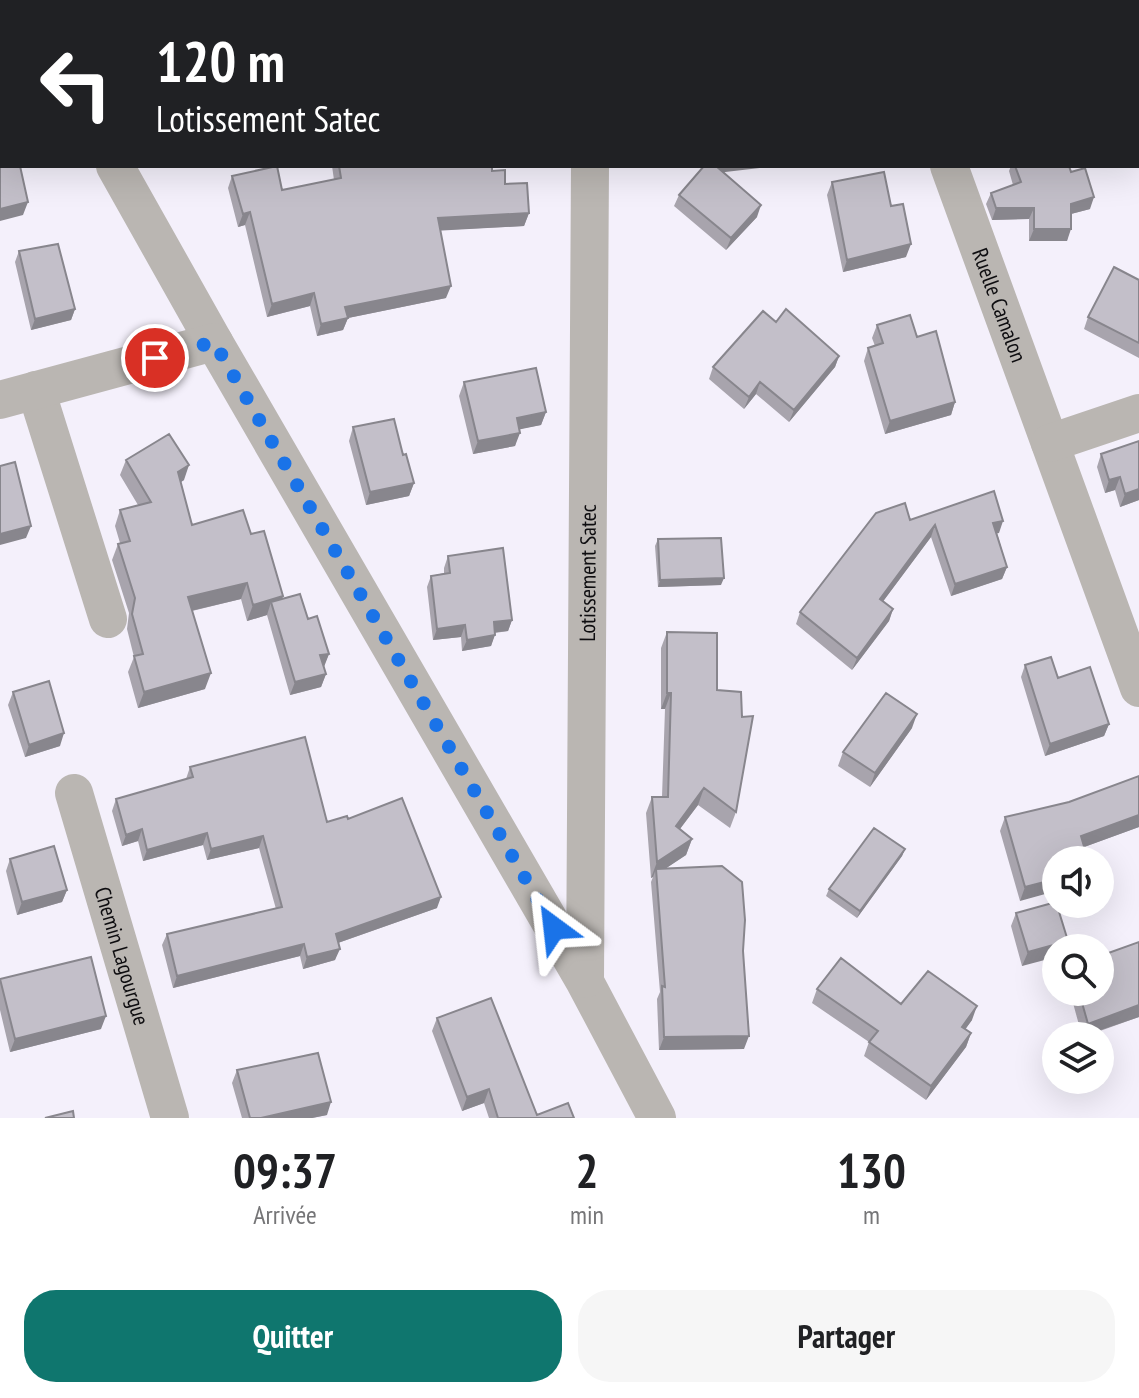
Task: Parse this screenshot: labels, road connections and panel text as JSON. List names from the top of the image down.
{
  "streets": {
    "street": ["Ruelle Camalon", "Lotissement Satec", "Chemin Lagourgue"]
  },
  "page": {
    "turn": ["120 m", "Lotissement Satec"],
    "eta": [
      "09:37",
      "Arrivée",
      "2",
      "min",
      "130",
      "m"
    ],
    "buttons": ["Quitter", "Partager"]
  }
}
